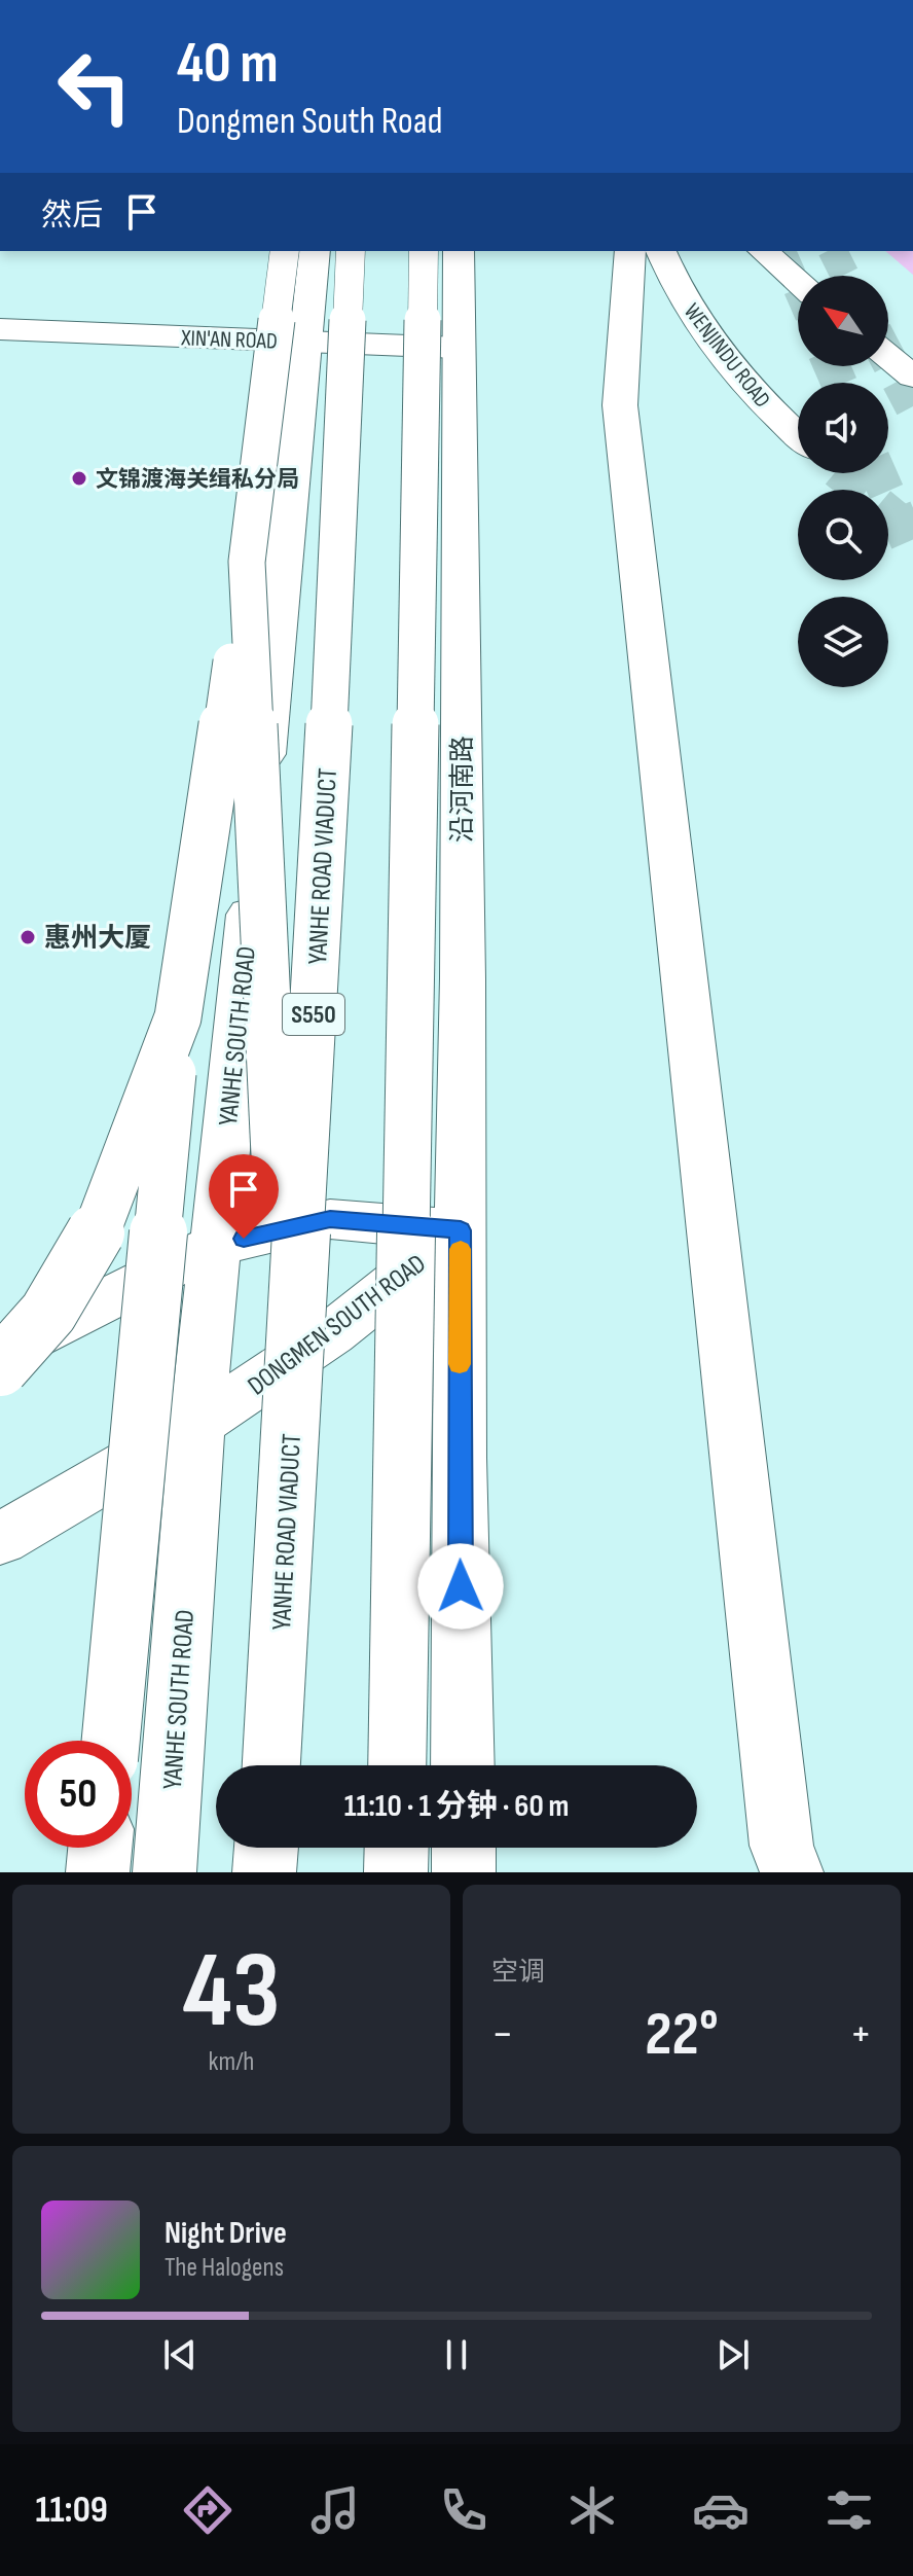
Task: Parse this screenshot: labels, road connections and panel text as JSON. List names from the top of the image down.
{
  "streets": {
    "main road": [
      "XIN'AN ROAD",
      "WENJINDU ROAD",
      "沿河南路",
      "YANHE ROAD VIADUCT",
      "S550",
      "YANHE SOUTH ROAD",
      "DONGMEN SOUTH ROAD"
    ]
  },
  "crossings": [
    ["XIN'AN ROAD", "沿河南路"],
    ["XIN'AN ROAD", "YANHE SOUTH ROAD"],
    ["沿河南路", "DONGMEN SOUTH ROAD"],
    ["YANHE SOUTH ROAD", "DONGMEN SOUTH ROAD"]
  ],
  "places": ["文锦渡海关缉私分局", "惠州大厦"],
  "north": "top left",
  "page": {
    "turn": ["40 m", "Dongmen South Road"],
    "then": "然后",
    "limit": "50",
    "trip": "11:10 · 1 分钟 · 60 m",
    "tile": [
      ["43", "km/h"],
      "空调"
    ],
    "heat": ["−", "22°", "+"],
    "song": ["Night Drive", "The Halogens"],
    "tabs": "11:09"
  }
}
